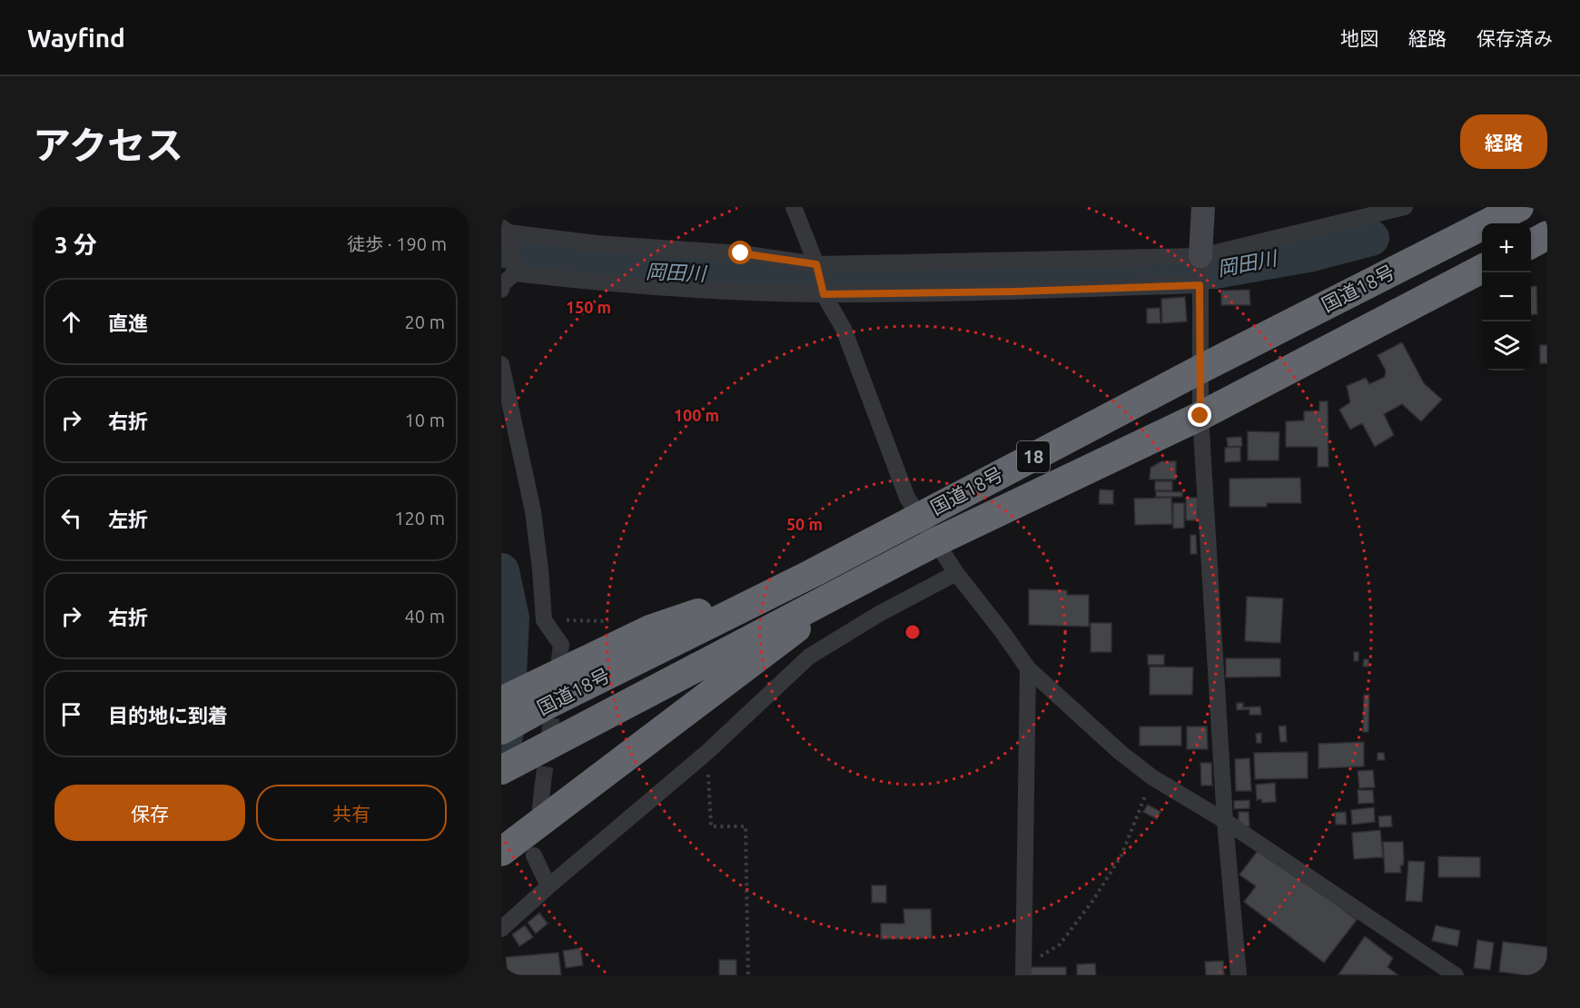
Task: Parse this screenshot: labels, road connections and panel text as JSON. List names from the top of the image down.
{
  "streets": {
    "highway": ["国道18号", "18"]
  },
  "water": ["岡田川"],
  "page": {
    "header": "Wayfind",
    "nav": ["地図", "経路", "保存済み"],
    "title": "アクセス",
    "buttons": [
      "経路",
      ["保存", "共有"]
    ],
    "heading": ["3 分", "徒歩 · 190 m"],
    "map_buttons": ["+", "−"],
    "list": [
      ["直進", "20 m"],
      ["右折", "10 m"],
      ["左折", "120 m"],
      ["右折", "40 m"],
      "目的地に到着"
    ]
  },
  "rings": ["150 m", "100 m", "50 m"]
}
